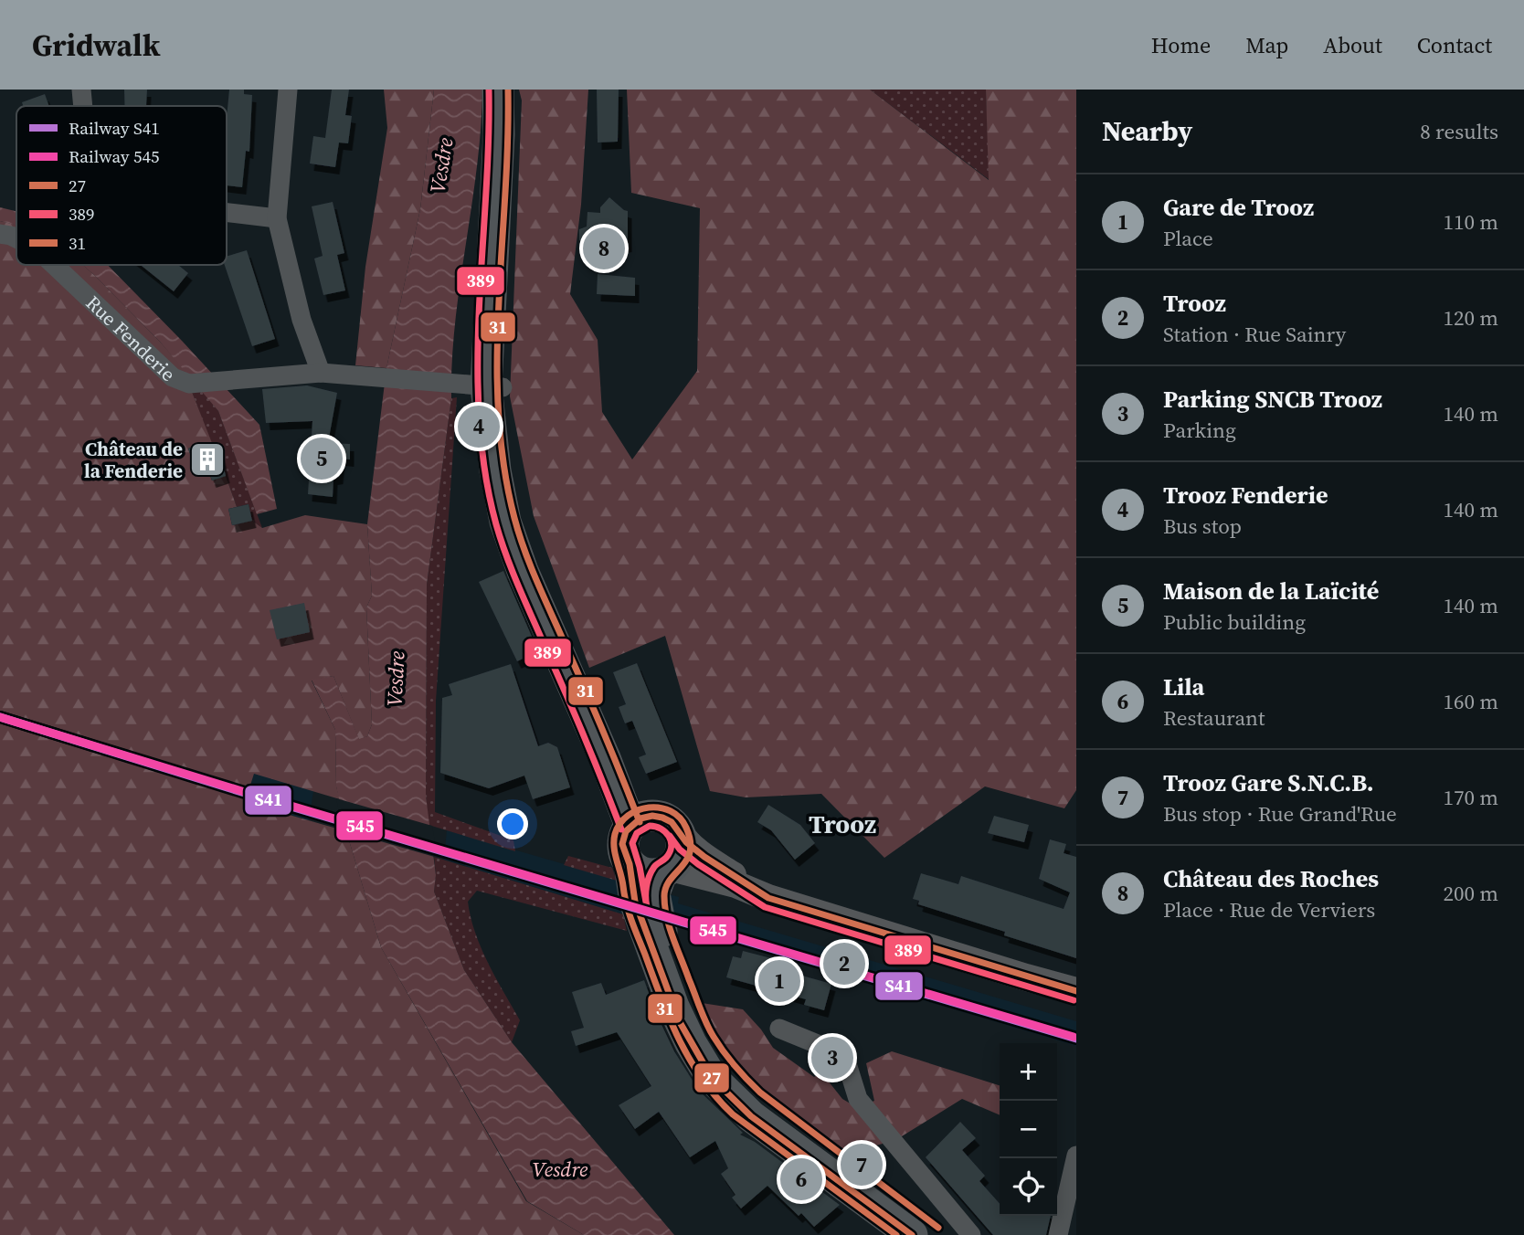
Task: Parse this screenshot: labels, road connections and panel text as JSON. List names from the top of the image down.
{
  "streets": {
    "street": ["Rue Fenderie"]
  },
  "districts": ["Trooz"],
  "water": ["Vesdre"],
  "places": {
    "building": ["Château de la Fenderie"]
  },
  "lines": [
    "transit line 389",
    "transit line 31",
    "rail line S41",
    "rail line 545",
    "transit line 27"
  ],
  "legend": [
    "Railway S41",
    "Railway 545",
    "27",
    "389",
    "31"
  ],
  "page": {
    "header": "Gridwalk",
    "nav": [
      "Home",
      "Map",
      "About",
      "Contact"
    ],
    "heading": ["Nearby", "8 results"],
    "list": [
      {
        "mark": "1",
        "name": "Gare de Trooz",
        "note": "Place",
        "value": "110 m"
      },
      {
        "mark": "2",
        "name": "Trooz",
        "note": "Station · Rue Sainry",
        "value": "120 m"
      },
      {
        "mark": "3",
        "name": "Parking SNCB Trooz",
        "note": "Parking",
        "value": "140 m"
      },
      {
        "mark": "4",
        "name": "Trooz Fenderie",
        "note": "Bus stop",
        "value": "140 m"
      },
      {
        "mark": "5",
        "name": "Maison de la Laïcité",
        "note": "Public building",
        "value": "140 m"
      },
      {
        "mark": "6",
        "name": "Lila",
        "note": "Restaurant",
        "value": "160 m"
      },
      {
        "mark": "7",
        "name": "Trooz Gare S.N.C.B.",
        "note": "Bus stop · Rue Grand'Rue",
        "value": "170 m"
      },
      {
        "mark": "8",
        "name": "Château des Roches",
        "note": "Place · Rue de Verviers",
        "value": "200 m"
      }
    ],
    "pins": [
      "8",
      "4",
      "5",
      "2",
      "1",
      "3",
      "7",
      "6"
    ],
    "map_buttons": ["+", "−"]
  }
}
